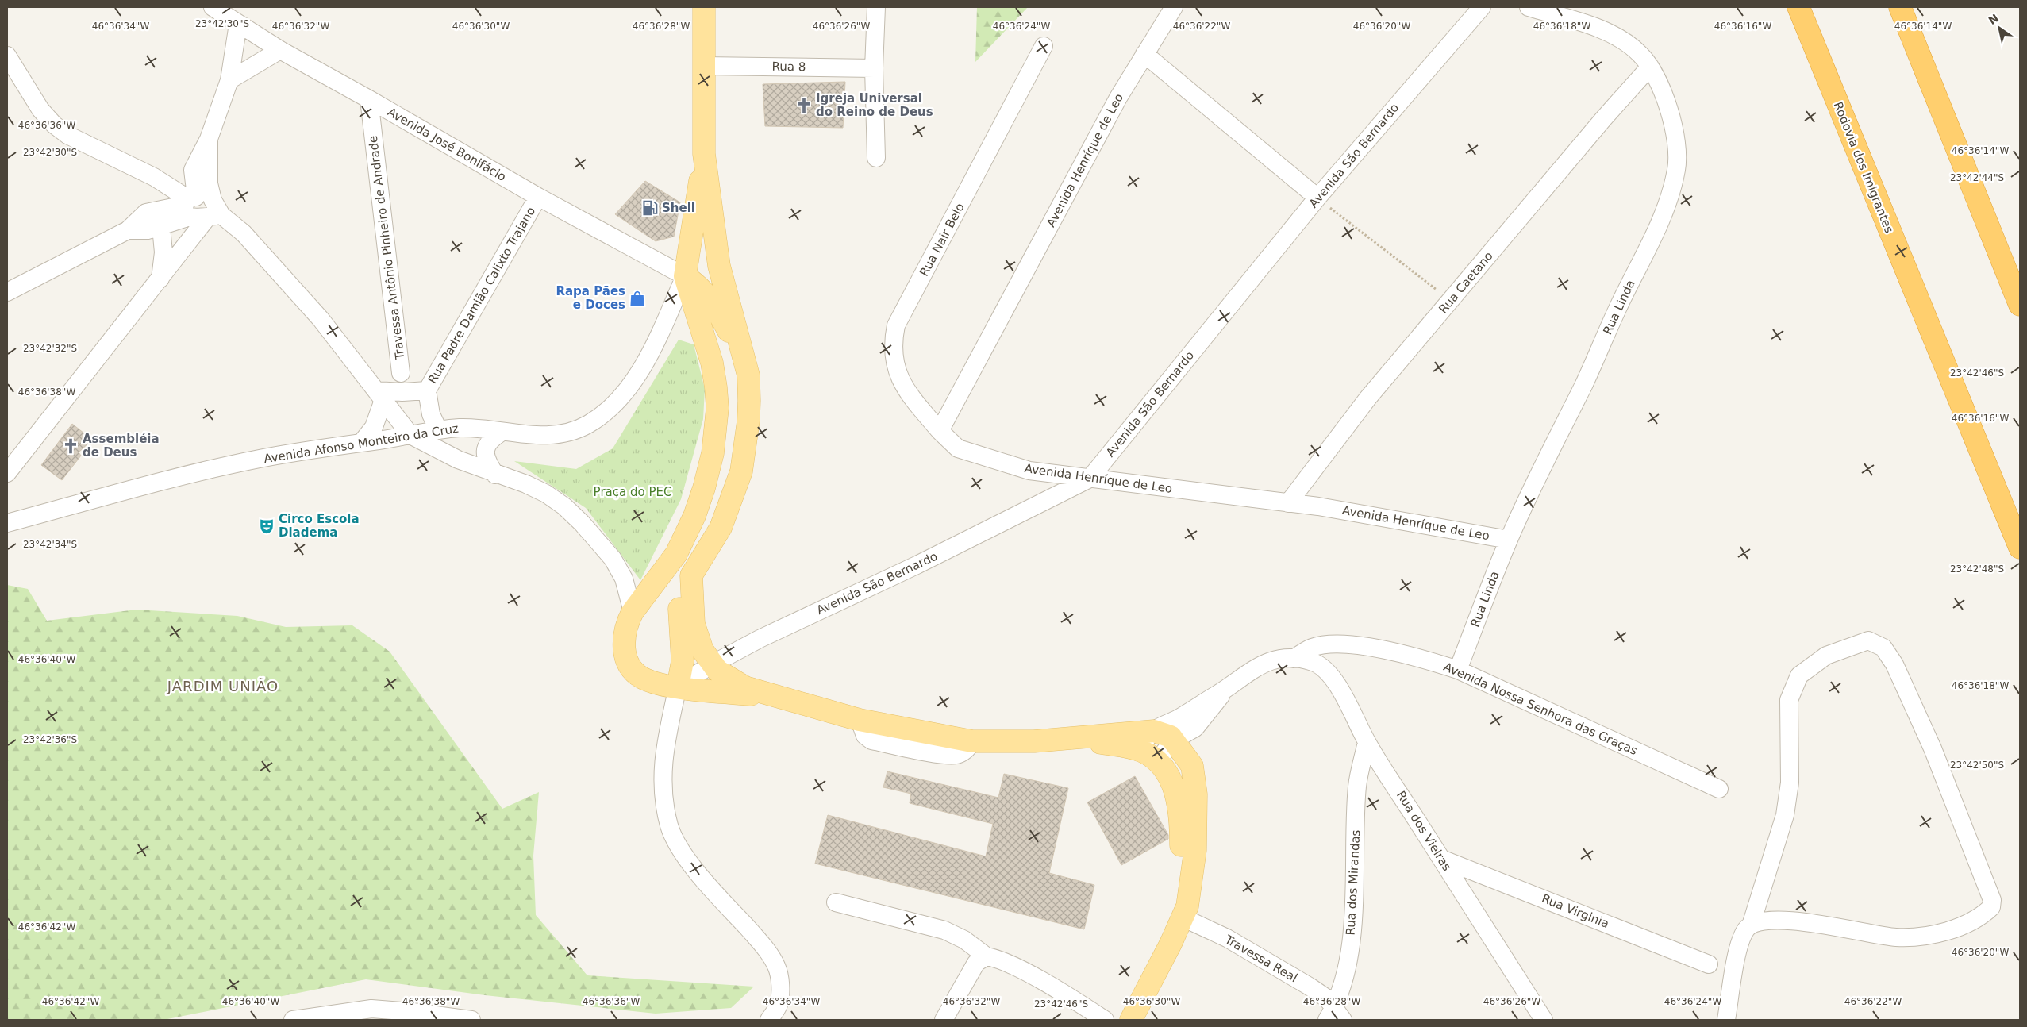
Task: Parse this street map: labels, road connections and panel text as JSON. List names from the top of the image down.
{
  "streets": {
    "highway": ["Rodovia dos Imigrantes"],
    "main road": ["Avenida Nossa Senhora das Graças"],
    "street": [
      "Rua 8",
      "Avenida José Bonifácio",
      "Avenida São Bernardo",
      "Avenida Henríque de Leo",
      "Rua Nair Belo",
      "Travessa Antônio Pinheiro de Andrade",
      "Rua Caetano",
      "Rua Padre Damião Calixto Trajano",
      "Rua Linda",
      "Avenida Afonso Monteiro da Cruz",
      "Rua dos Vieiras",
      "Rua dos Mirandas",
      "Rua Virginia",
      "Travessa Real"
    ]
  },
  "crossings": [
    ["Rua 8", "Avenida Nossa Senhora das Graças"],
    ["Avenida José Bonifácio", "Travessa Antônio Pinheiro de Andrade"],
    ["Avenida José Bonifácio", "Rua Padre Damião Calixto Trajano"],
    ["Avenida José Bonifácio", "Avenida Afonso Monteiro da Cruz"],
    ["Avenida José Bonifácio", "Avenida Nossa Senhora das Graças"],
    ["Avenida São Bernardo", "Avenida Henríque de Leo"],
    ["Avenida São Bernardo", "Avenida Nossa Senhora das Graças"],
    ["Avenida Henríque de Leo", "Rua Nair Belo"],
    ["Avenida Henríque de Leo", "Rua Caetano"],
    ["Avenida Henríque de Leo", "Rua Linda"],
    ["Rua Caetano", "Rua Linda"],
    ["Rua Linda", "Avenida Nossa Senhora das Graças"],
    ["Avenida Afonso Monteiro da Cruz", "Avenida Nossa Senhora das Graças"],
    ["Avenida Nossa Senhora das Graças", "Rua dos Vieiras"],
    ["Rua dos Vieiras", "Rua dos Mirandas"],
    ["Rua dos Vieiras", "Rua Virginia"],
    ["Rua dos Mirandas", "Travessa Real"]
  ],
  "districts": ["JARDIM UNIÃO"],
  "parks": ["Praça do PEC"],
  "places": {
    "church": ["Igreja Universal do Reino de Deus", "Assembléia de Deus"],
    "fuel station": ["Shell"],
    "shop": ["Rapa Pães e Doces"],
    "theatre": ["Circo Escola Diadema"]
  },
  "north": "top left",
  "coordinates": [
    "23°42'30\"S",
    "46°36'34\"W",
    "46°36'32\"W",
    "46°36'30\"W",
    "46°36'28\"W",
    "46°36'26\"W",
    "46°36'24\"W",
    "46°36'22\"W",
    "46°36'20\"W",
    "46°36'18\"W",
    "46°36'16\"W",
    "46°36'14\"W",
    "46°36'36\"W",
    "23°42'44\"S",
    "23°42'32\"S",
    "23°42'46\"S",
    "46°36'38\"W",
    "23°42'34\"S",
    "23°42'48\"S",
    "46°36'40\"W",
    "23°42'36\"S",
    "23°42'50\"S",
    "46°36'42\"W"
  ]
}
